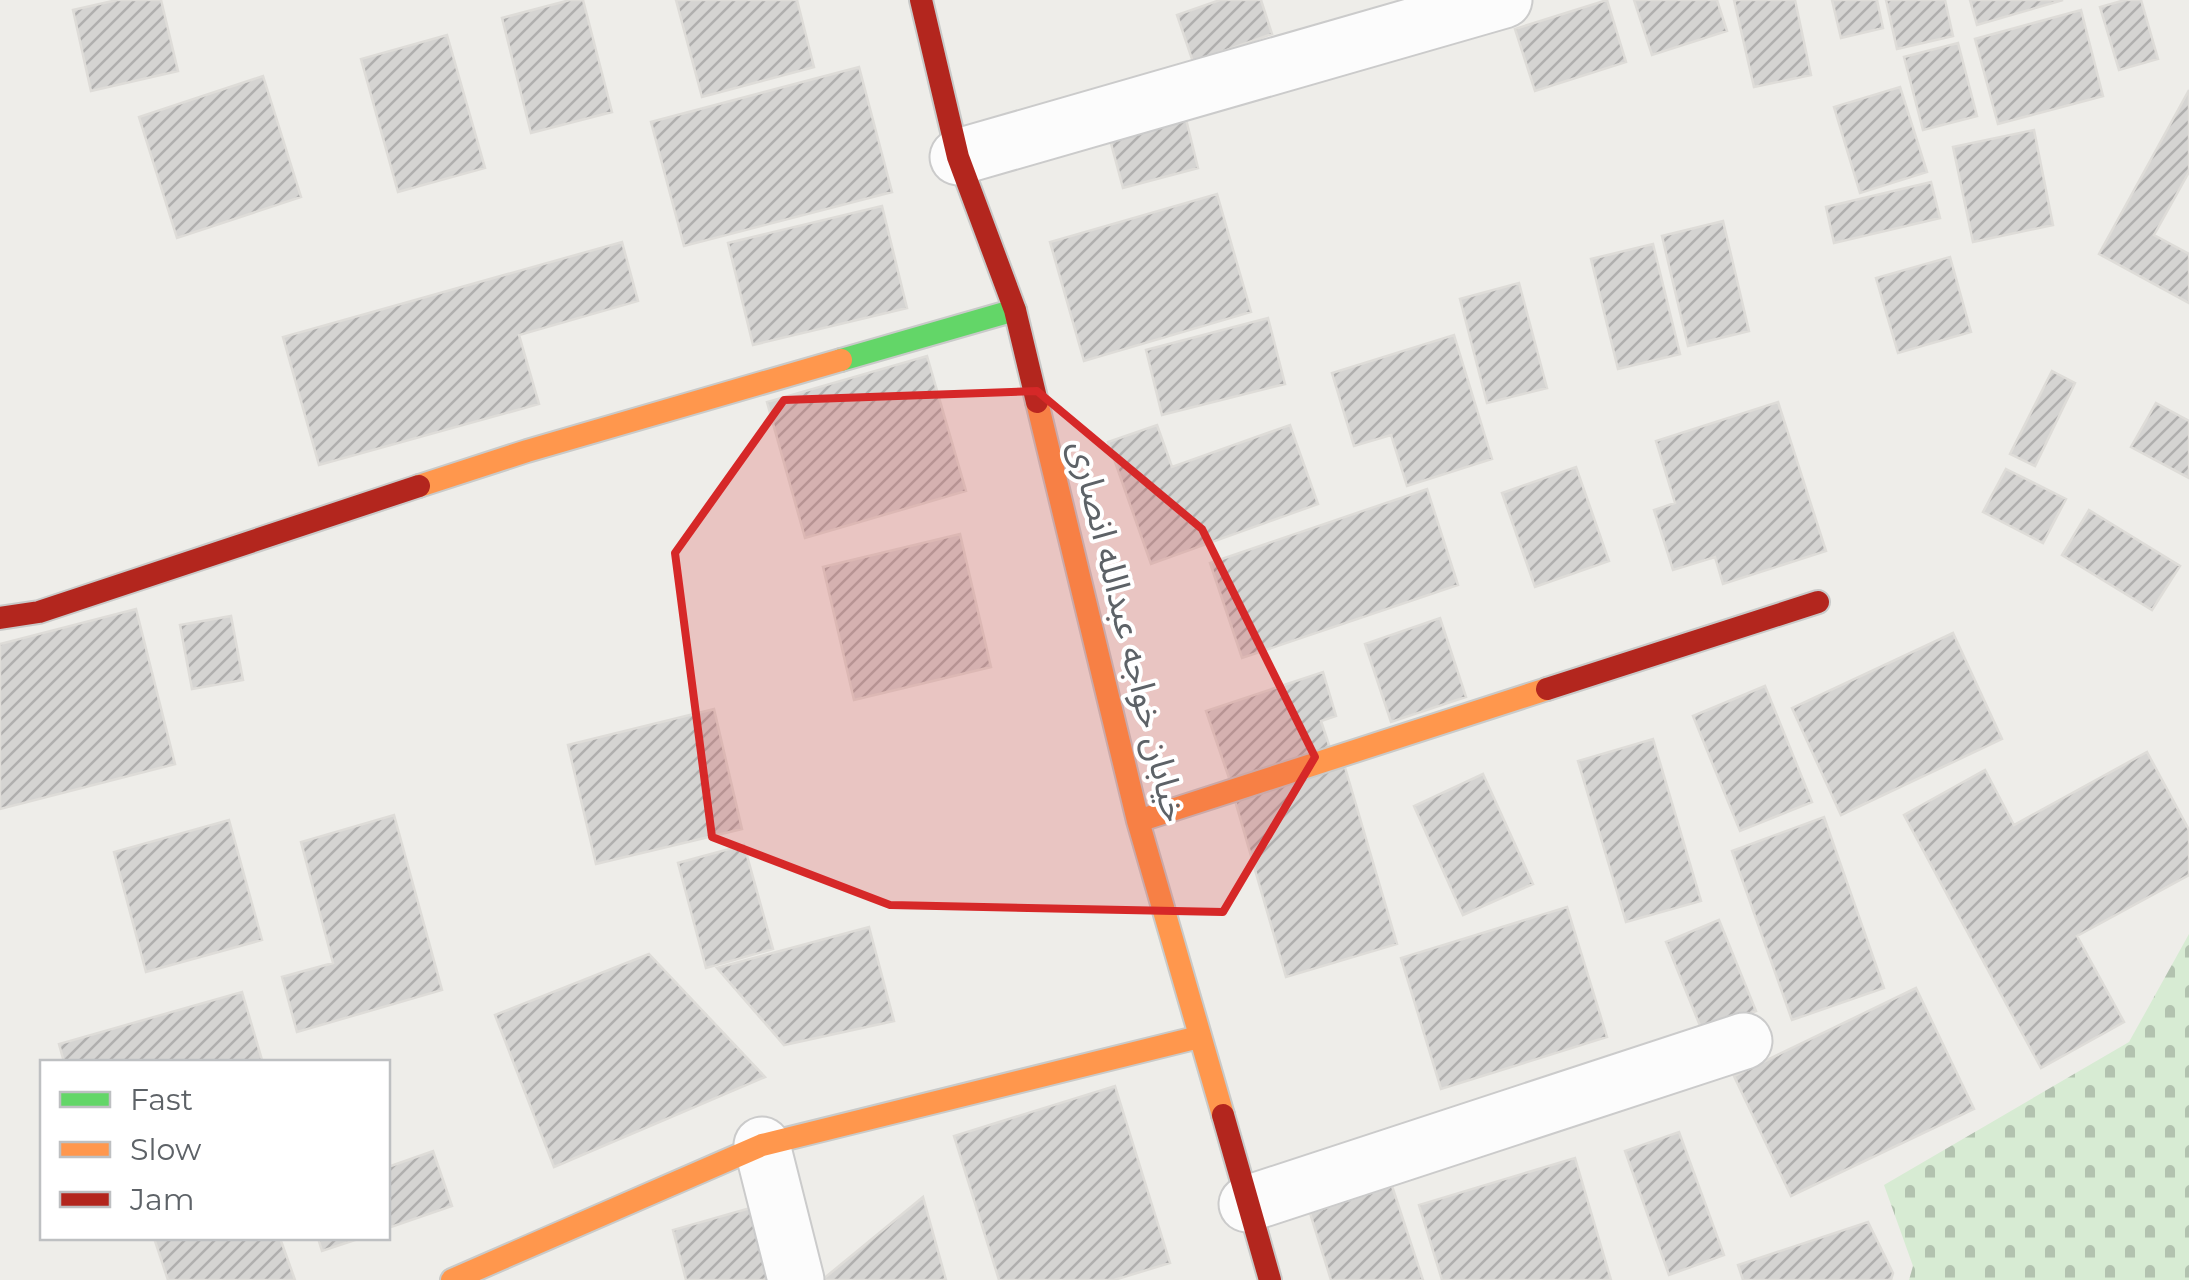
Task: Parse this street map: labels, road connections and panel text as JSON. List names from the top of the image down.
{
  "streets": {
    "street": ["خیابان خواجه عبدالله انصاری"]
  },
  "legend": ["Fast", "Slow", "Jam"]
}
